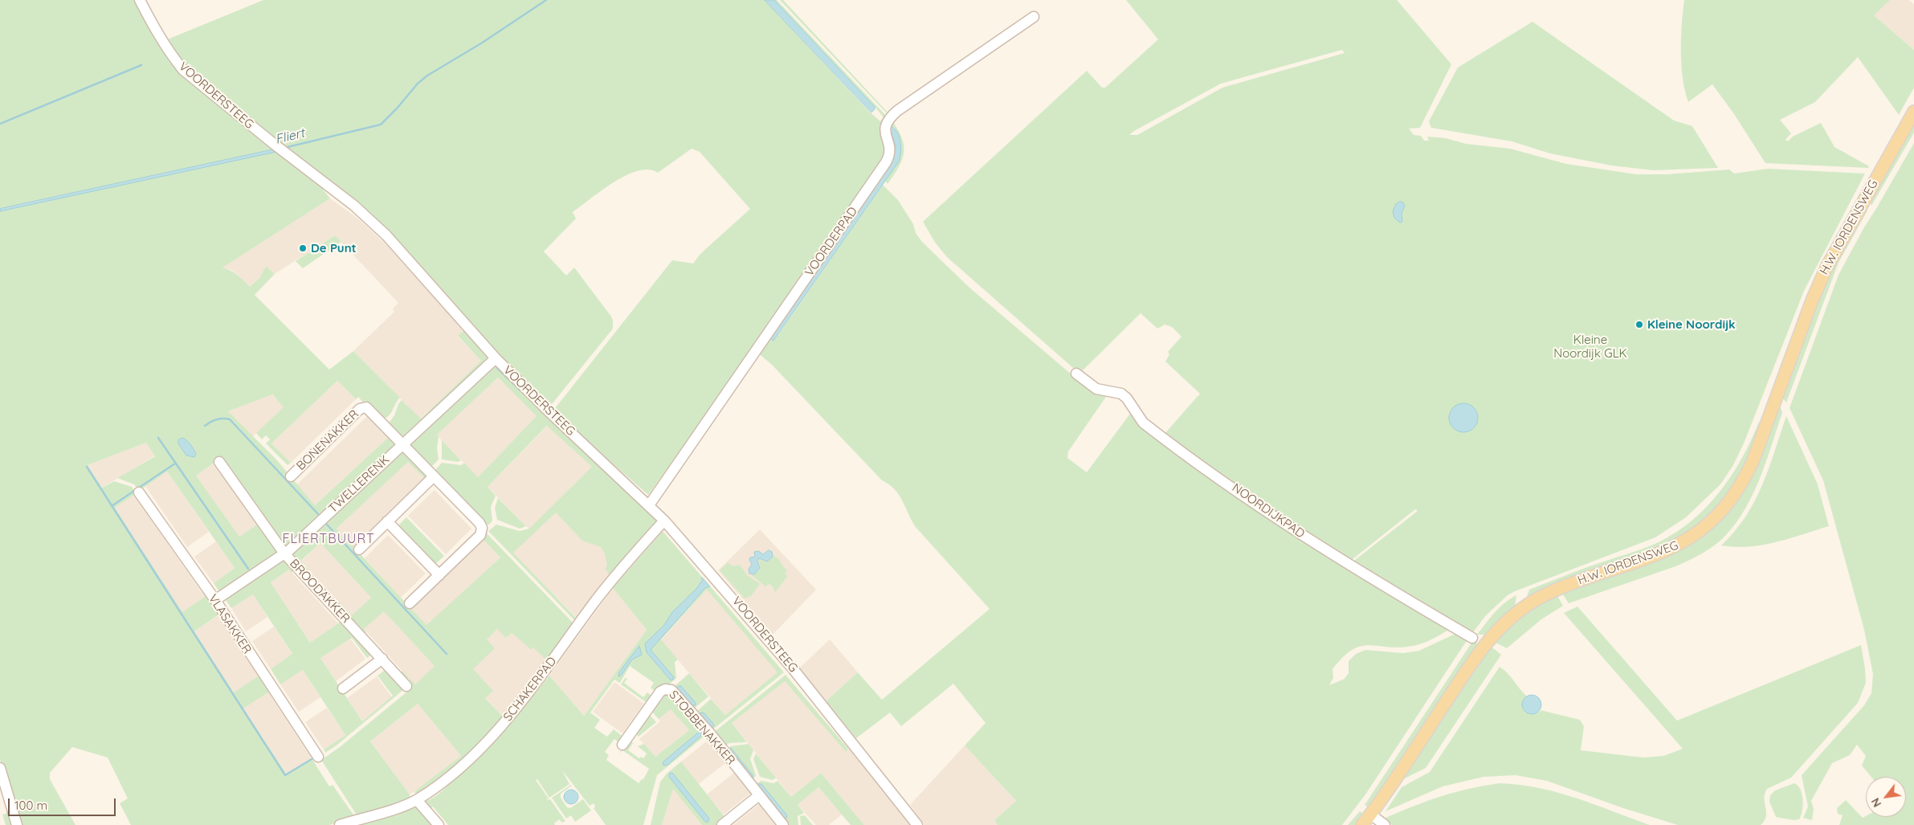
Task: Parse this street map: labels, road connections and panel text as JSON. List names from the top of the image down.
{
  "streets": {
    "main road": ["H.W. IORDENSWEG"],
    "street": [
      "VOORDERSTEEG",
      "VOORDERPAD",
      "BONENAKKER",
      "TWELLERENK",
      "NOORDIJKPAD",
      "BROODAKKER",
      "VLASAKKER",
      "SCHAKERPAD",
      "STOBBENAKKER"
    ]
  },
  "crossings": [
    ["VOORDERSTEEG", "VOORDERPAD"],
    ["VOORDERSTEEG", "TWELLERENK"],
    ["VOORDERSTEEG", "SCHAKERPAD"],
    ["BONENAKKER", "TWELLERENK"],
    ["TWELLERENK", "BROODAKKER"],
    ["TWELLERENK", "VLASAKKER"]
  ],
  "districts": ["FLIERTBUURT"],
  "water": ["Fliert"],
  "parks": ["Kleine Noordijk GLK"],
  "places": ["De Punt", "Kleine Noordijk"],
  "scale_bar": "100 m",
  "north": "bottom left"
}
